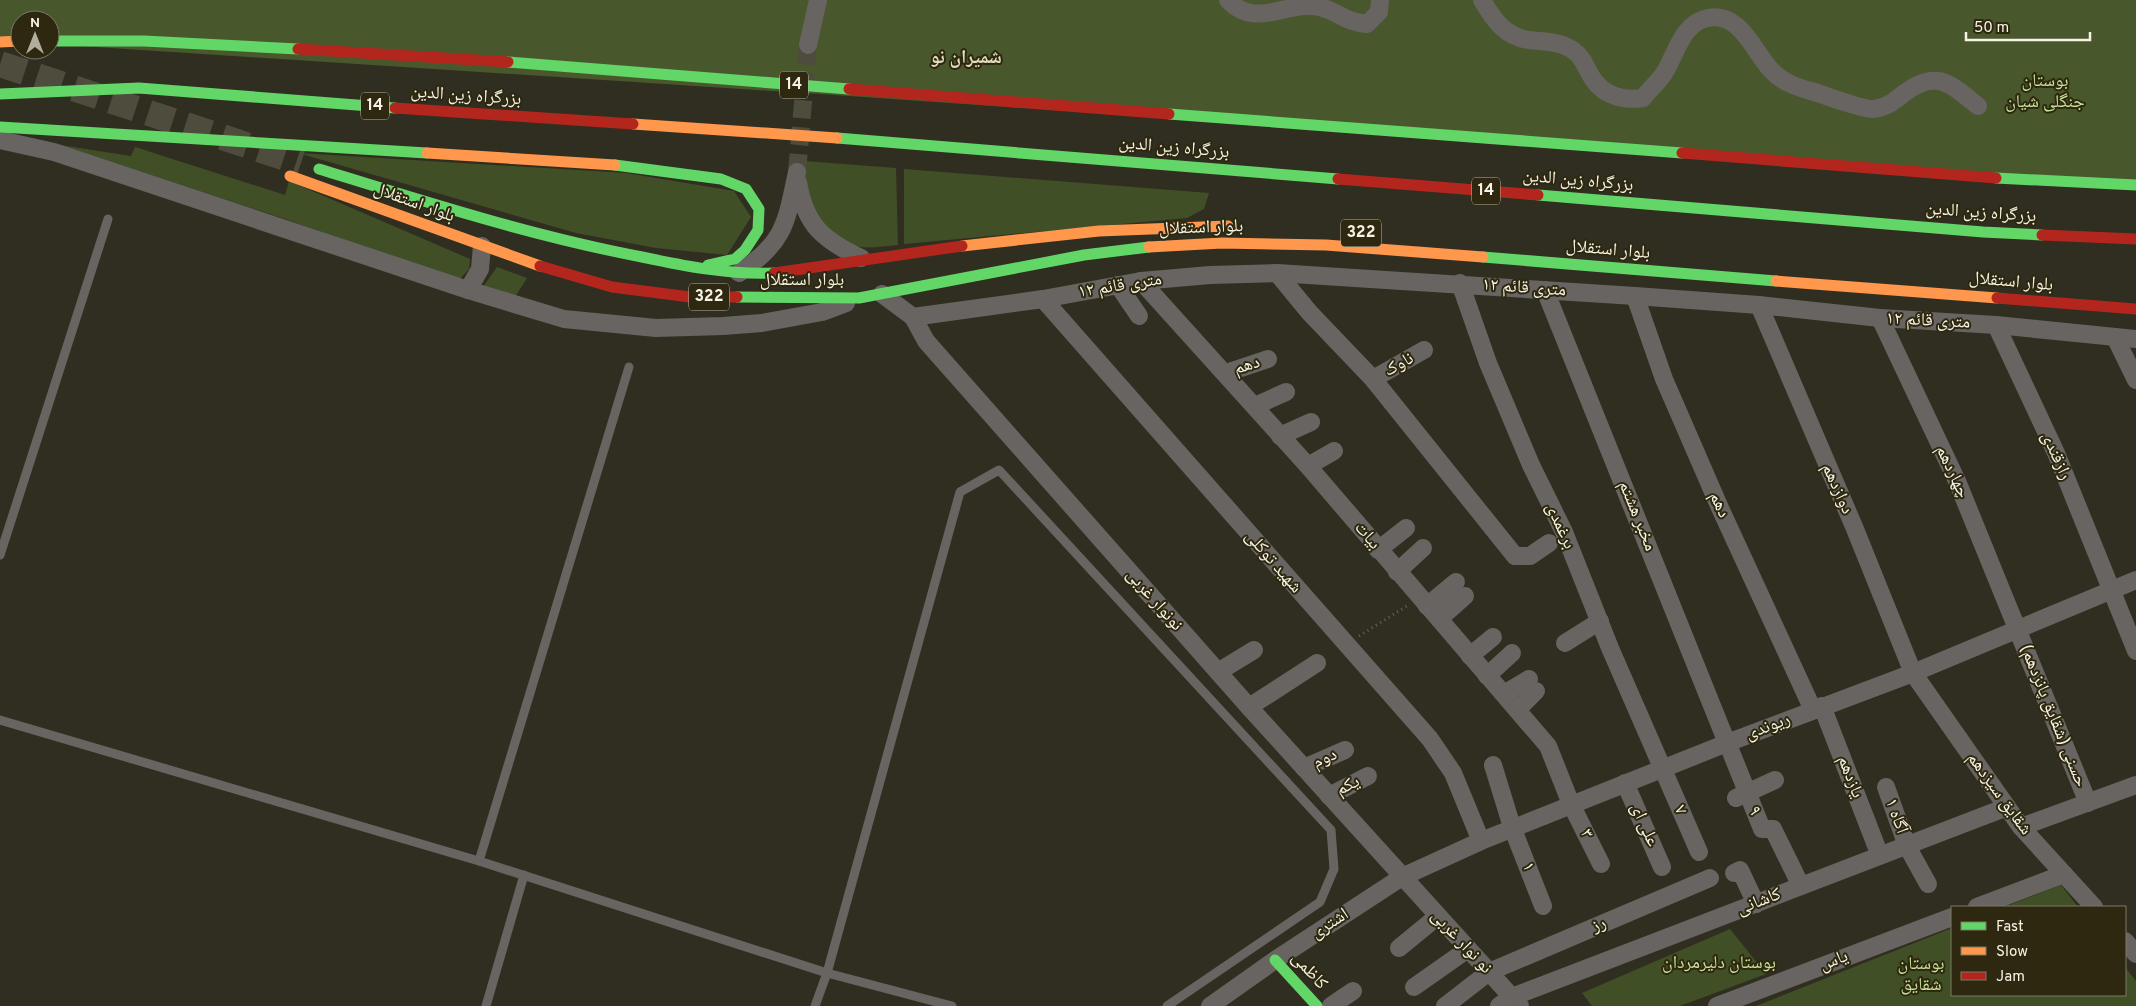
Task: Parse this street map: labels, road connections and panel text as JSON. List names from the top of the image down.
{
  "streets": {
    "main road": [
      "14",
      "بزرگراه زین الدین",
      "بلوار استقلال",
      "322",
      "کاظمی"
    ],
    "street": [
      "۱۲ متری قائم",
      "ناوک",
      "دهم",
      "رازقندی",
      "چهاردهم",
      "دوازدهم",
      "مخبر هشتم",
      "برغمدی",
      "بیات",
      "شهید توکلی",
      "نونوار غربی",
      "حسنی (شقایق پانزدهم)",
      "ریوندی",
      "دوم",
      "یازدهم",
      "یکم",
      "شقایق سیزدهم",
      "۷",
      "۹",
      "آگاه ۱",
      "علی ای",
      "۳",
      "۱",
      "کاشانی",
      "اشتری",
      "رز",
      "نو نوار غربی",
      "یاس"
    ]
  },
  "crossings": [
    ["۱۲ متری قائم", "دهم"],
    ["۱۲ متری قائم", "رازقندی"],
    ["۱۲ متری قائم", "چهاردهم"],
    ["۱۲ متری قائم", "دوازدهم"],
    ["۱۲ متری قائم", "مخبر هشتم"],
    ["۱۲ متری قائم", "برغمدی"],
    ["۱۲ متری قائم", "بیات"],
    ["۱۲ متری قائم", "شهید توکلی"],
    ["۱۲ متری قائم", "نونوار غربی"],
    ["ناوک", "برغمدی"],
    ["دهم", "بیات"],
    ["دهم", "ریوندی"],
    ["دهم", "یازدهم"],
    ["رازقندی", "ریوندی"],
    ["چهاردهم", "حسنی (شقایق پانزدهم)"],
    ["چهاردهم", "ریوندی"],
    ["دوازدهم", "ریوندی"],
    ["دوازدهم", "شقایق سیزدهم"],
    ["مخبر هشتم", "ریوندی"],
    ["مخبر هشتم", "۹"],
    ["برغمدی", "ریوندی"],
    ["برغمدی", "۷"],
    ["بیات", "ریوندی"],
    ["بیات", "۳"],
    ["شهید توکلی", "ریوندی"],
    ["نونوار غربی", "ریوندی"],
    ["نونوار غربی", "دوم"],
    ["نونوار غربی", "یکم"],
    ["نونوار غربی", "اشتری"],
    ["نونوار غربی", "نو نوار غربی"],
    ["حسنی (شقایق پانزدهم)", "ریوندی"],
    ["ریوندی", "یازدهم"],
    ["ریوندی", "شقایق سیزدهم"],
    ["ریوندی", "۷"],
    ["ریوندی", "۹"],
    ["ریوندی", "علی ای"],
    ["ریوندی", "۳"],
    ["ریوندی", "۱"],
    ["ریوندی", "اشتری"],
    ["ریوندی", "نو نوار غربی"],
    ["شقایق سیزدهم", "کاشانی"],
    ["۹", "کاشانی"],
    ["آگاه ۱", "کاشانی"],
    ["کاشانی", "نو نوار غربی"],
    ["اشتری", "نو نوار غربی"],
    ["اشتری", "کاظمی"],
    ["رز", "نو نوار غربی"]
  ],
  "districts": ["شمیران نو"],
  "parks": ["بوستان جنگلی شیان", "بوستان دلیرمردان", "بوستان شقایق"],
  "legend": ["Fast", "Slow", "Jam"],
  "scale_bar": "50 m",
  "north": "top"
}
